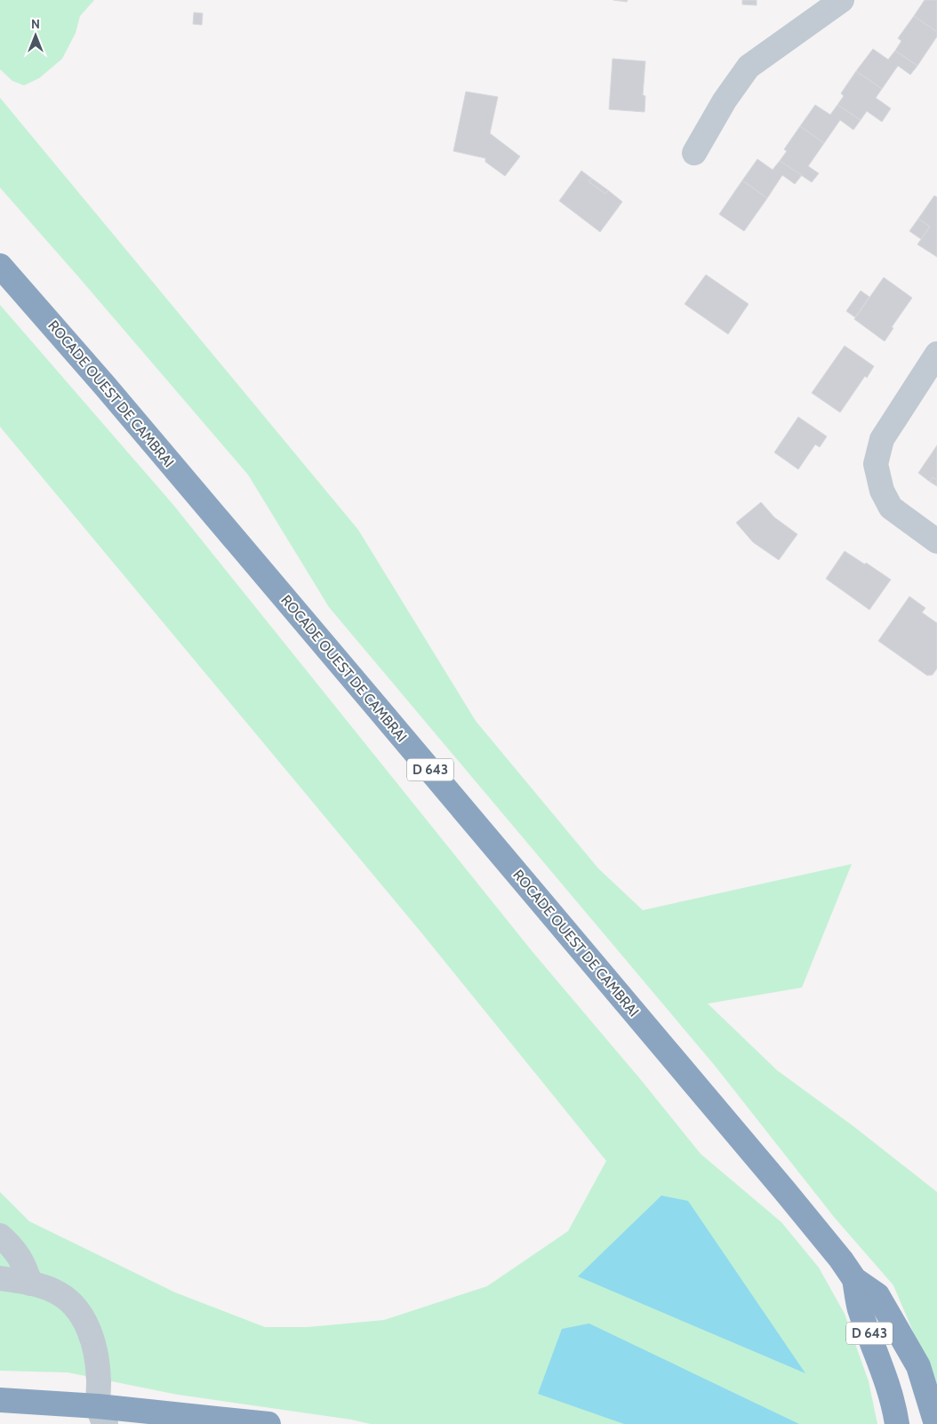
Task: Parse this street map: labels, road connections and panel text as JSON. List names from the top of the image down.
{
  "streets": {
    "highway": ["ROCADE OUEST DE CAMBRAI", "D 643"]
  },
  "north": "top"
}
